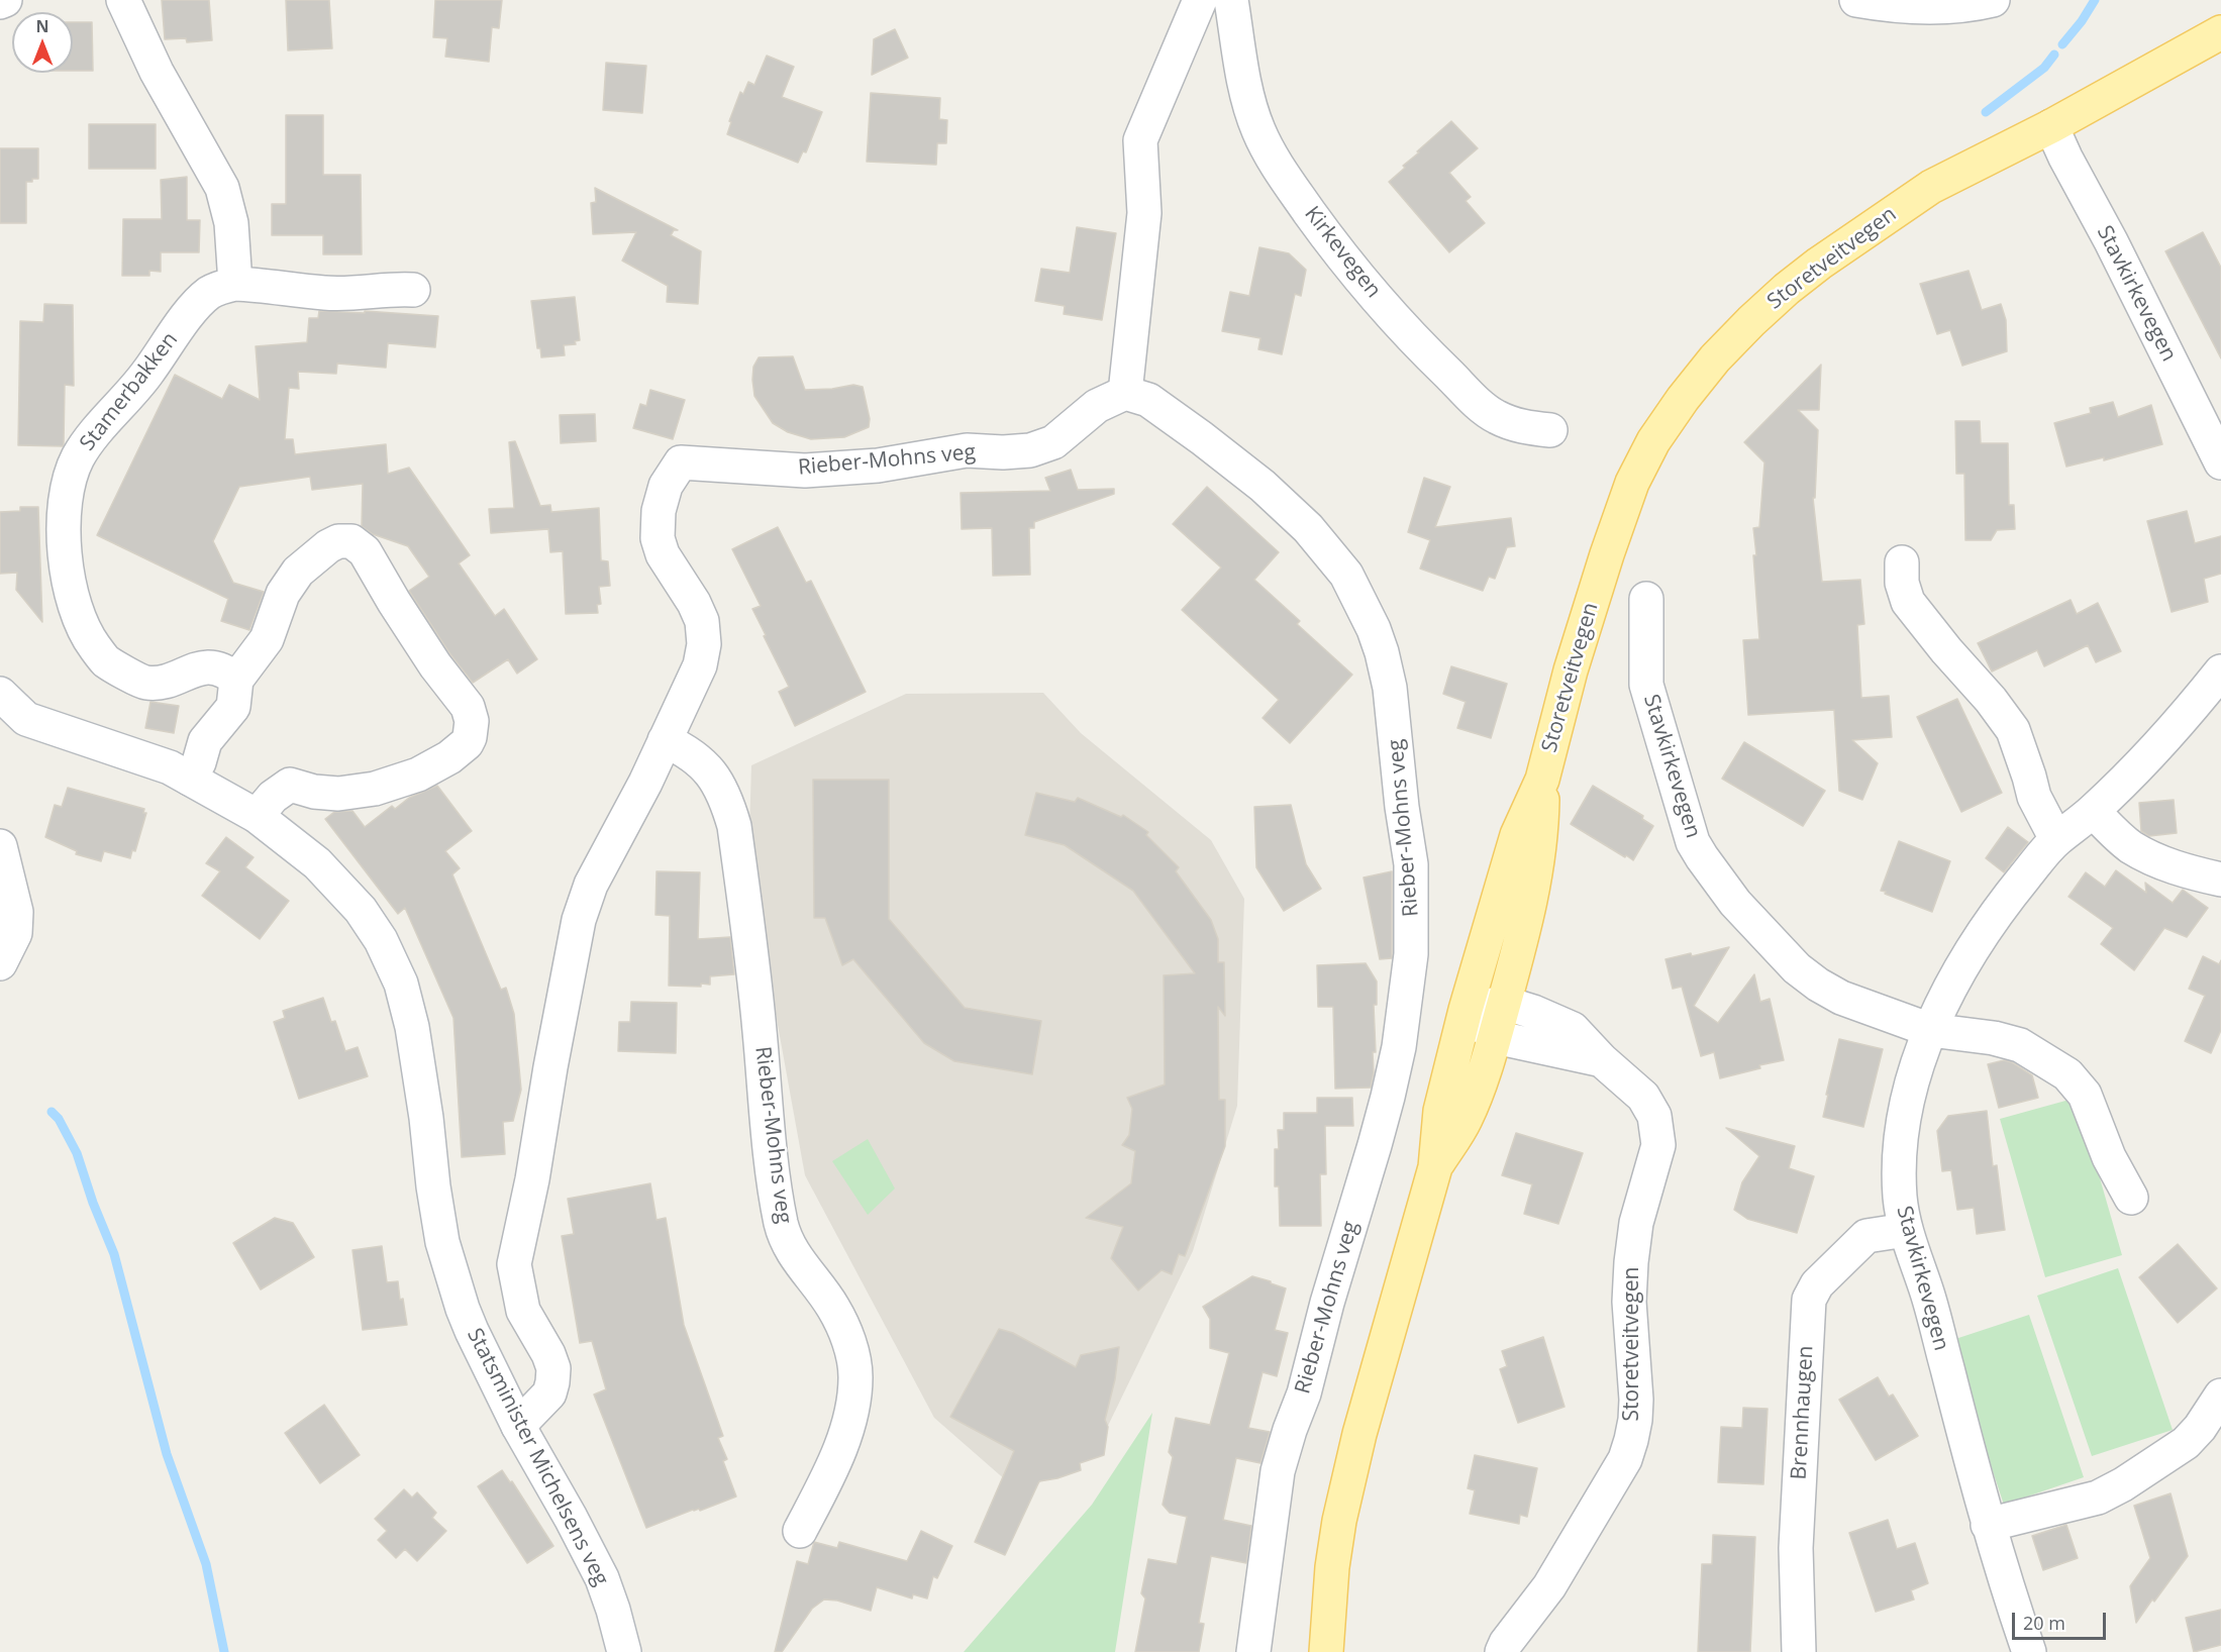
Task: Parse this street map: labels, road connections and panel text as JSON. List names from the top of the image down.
{
  "streets": {
    "main road": ["Storetveitvegen"],
    "street": [
      "Kirkevegen",
      "Stavkirkevegen",
      "Stamerbakken",
      "Rieber-Mohns veg",
      "Brennhaugen",
      "Statsminister Michelsens veg"
    ]
  },
  "crossings": [
    ["Storetveitvegen", "Stavkirkevegen"],
    ["Stavkirkevegen", "Brennhaugen"],
    ["Rieber-Mohns veg", "Statsminister Michelsens veg"]
  ],
  "scale_bar": "20 m",
  "north": "top"
}
